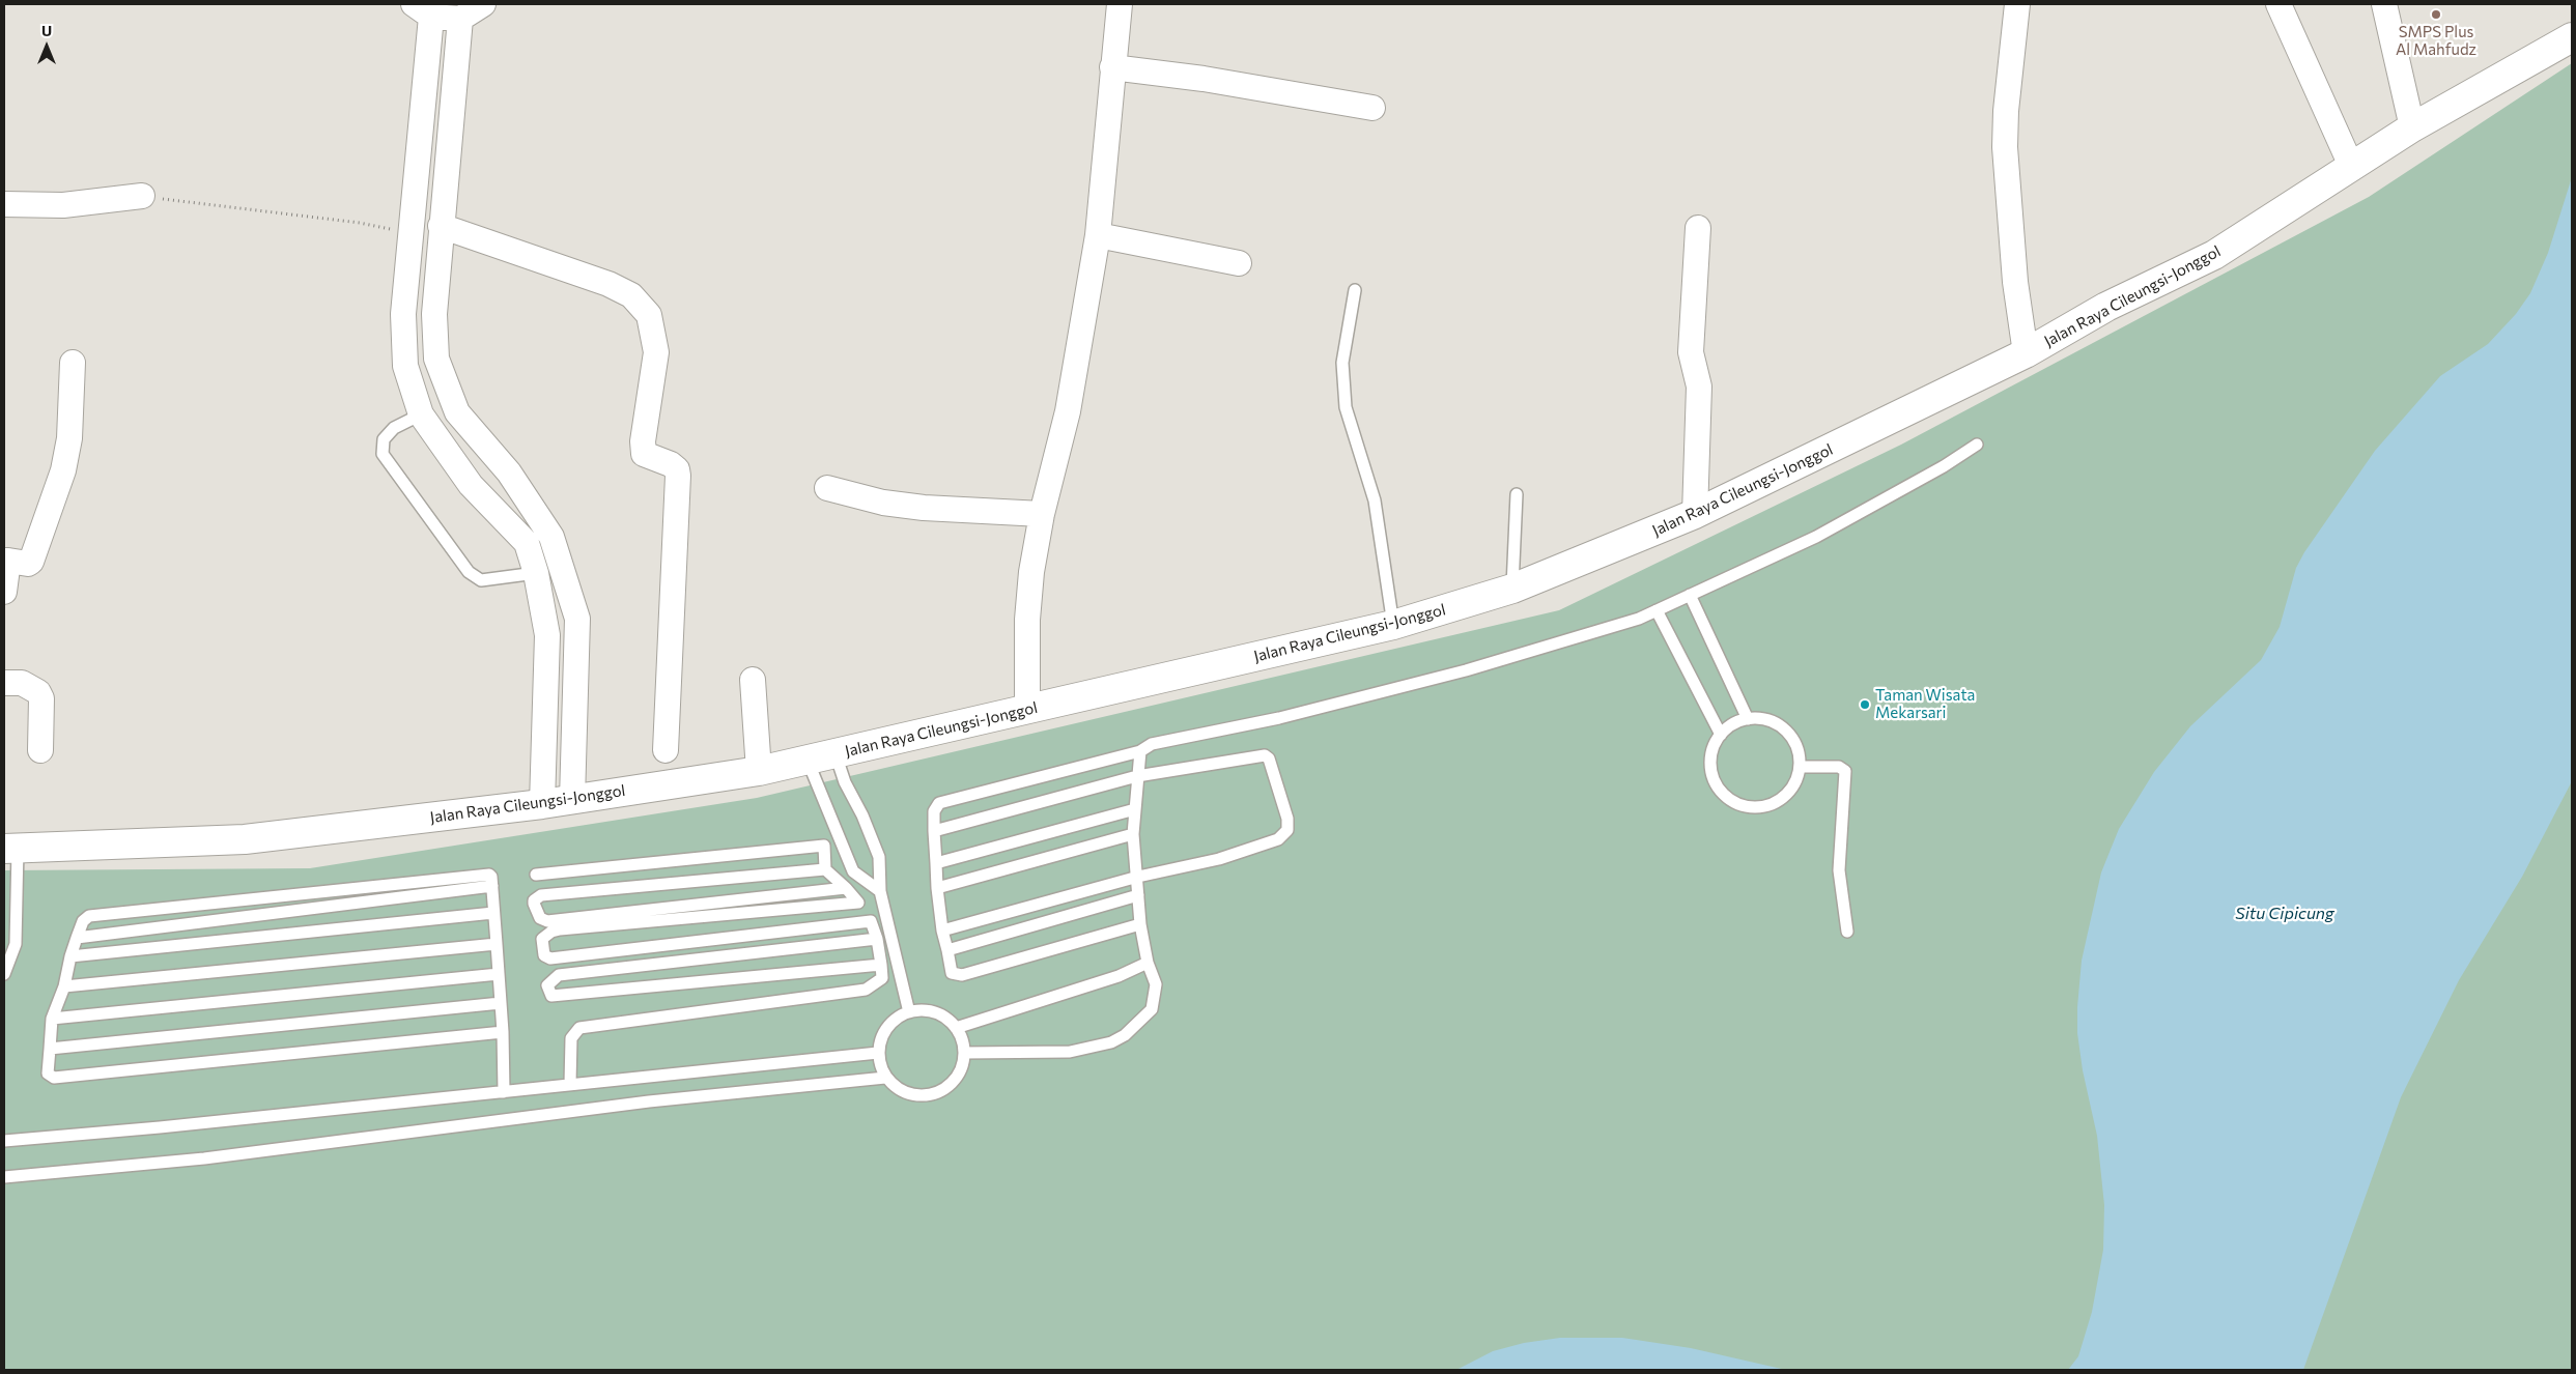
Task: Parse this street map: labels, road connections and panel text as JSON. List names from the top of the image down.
{
  "streets": {
    "main road": ["Jalan Raya Cileungsi-Jonggol"]
  },
  "water": ["Situ Cipicung"],
  "places": ["SMPS Plus Al Mahfudz", "Taman Wisata Mekarsari"],
  "north": "top"
}
